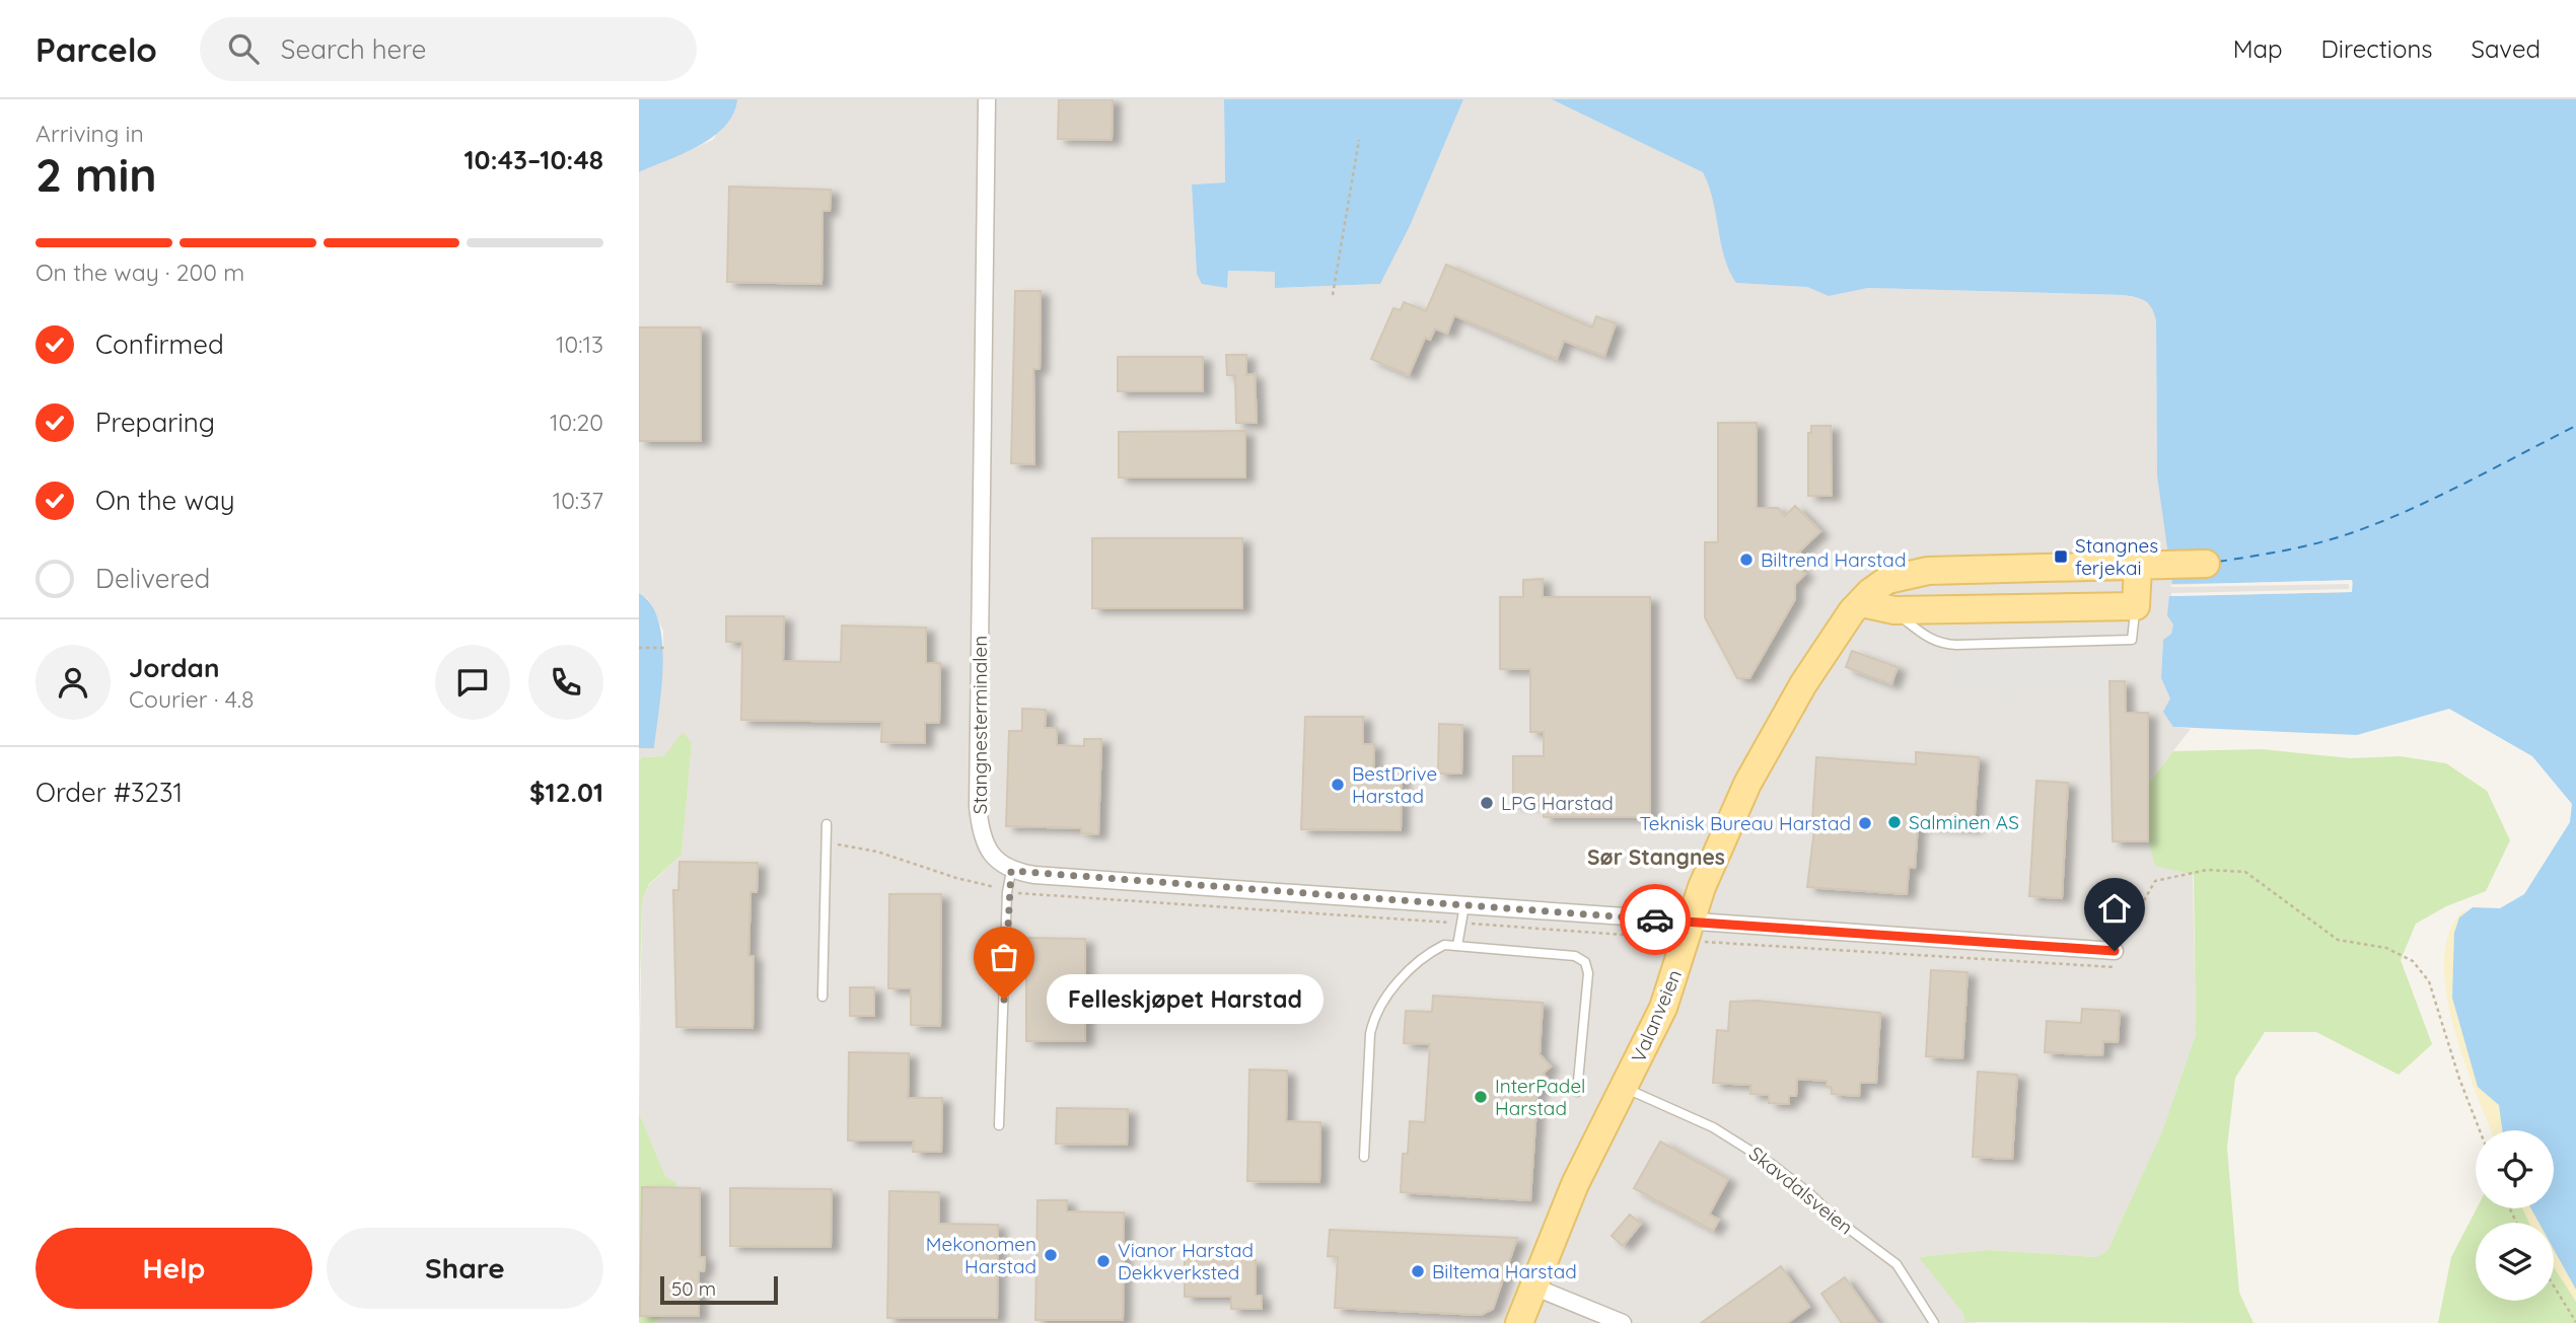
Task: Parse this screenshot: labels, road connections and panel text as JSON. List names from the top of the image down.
{
  "streets": {
    "main road": ["Valanveien"],
    "street": ["Stangnesterminalen"],
    "lane": ["Skavdalsveien"]
  },
  "crossings": [
    ["Valanveien", "Skavdalsveien"]
  ],
  "districts": ["Sør Stangnes"],
  "places": {
    "transit": ["Stangnes ferjekai"],
    "other": [
      "Biltrend Harstad",
      "BestDrive Harstad",
      "LPG Harstad",
      "Salminen AS",
      "Teknisk Bureau Harstad",
      "Felleskjøpet Harstad",
      "InterPadel Harstad",
      "Mekonomen Harstad",
      "Vianor Harstad Dekkverksted",
      "Biltema Harstad"
    ]
  },
  "scale_bar": "50 m",
  "page": {
    "header": "Parcelo",
    "search": "Search here",
    "nav": ["Map", "Directions", "Saved"],
    "heading": ["2 min", "Arriving in", "10:43–10:48"],
    "panel": [
      "Jordan",
      "Courier · 4.8",
      "Order #3231",
      "$12.01"
    ],
    "bar": "On the way · 200 m",
    "list": [
      ["Confirmed", "10:13"],
      ["Preparing", "10:20"],
      ["On the way", "10:37"],
      "Delivered"
    ],
    "bubble": "Felleskjøpet Harstad",
    "buttons": ["Help", "Share"],
    "scale": "50 m"
  }
}
